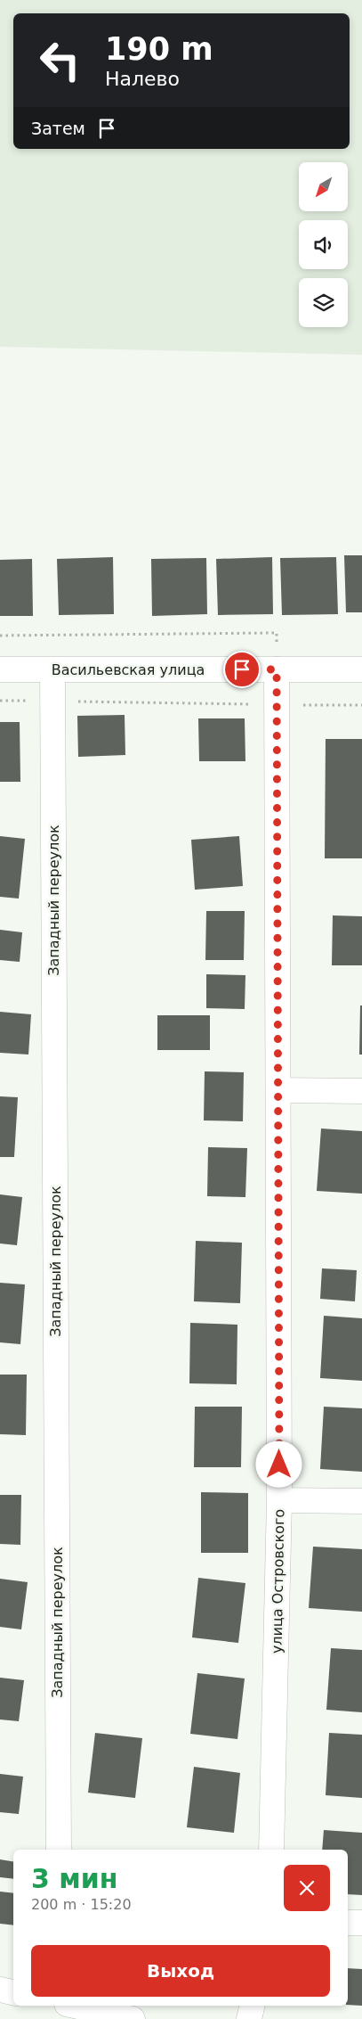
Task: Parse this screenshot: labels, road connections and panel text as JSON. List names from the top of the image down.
{
  "streets": {
    "street": ["Васильевская улица", "Западный переулок", "улица Островского"]
  },
  "crossings": [
    ["Васильевская улица", "Западный переулок"],
    ["Васильевская улица", "улица Островского"]
  ],
  "north": "bottom left",
  "page": {
    "turn": ["190 m", "Налево"],
    "then": "Затем",
    "heading": ["3 мин", "200 m · 15:20"],
    "buttons": "Выход"
  }
}
